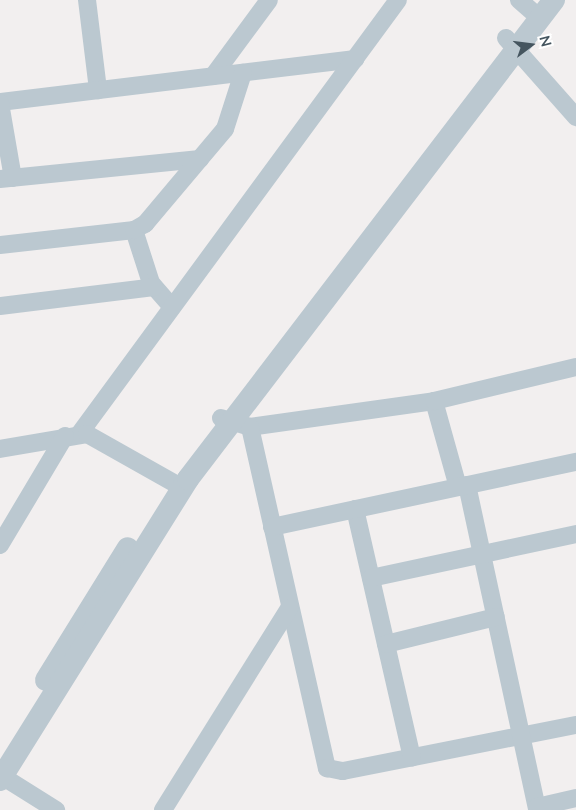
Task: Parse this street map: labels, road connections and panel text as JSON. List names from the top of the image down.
{
  "north": "right"
}
